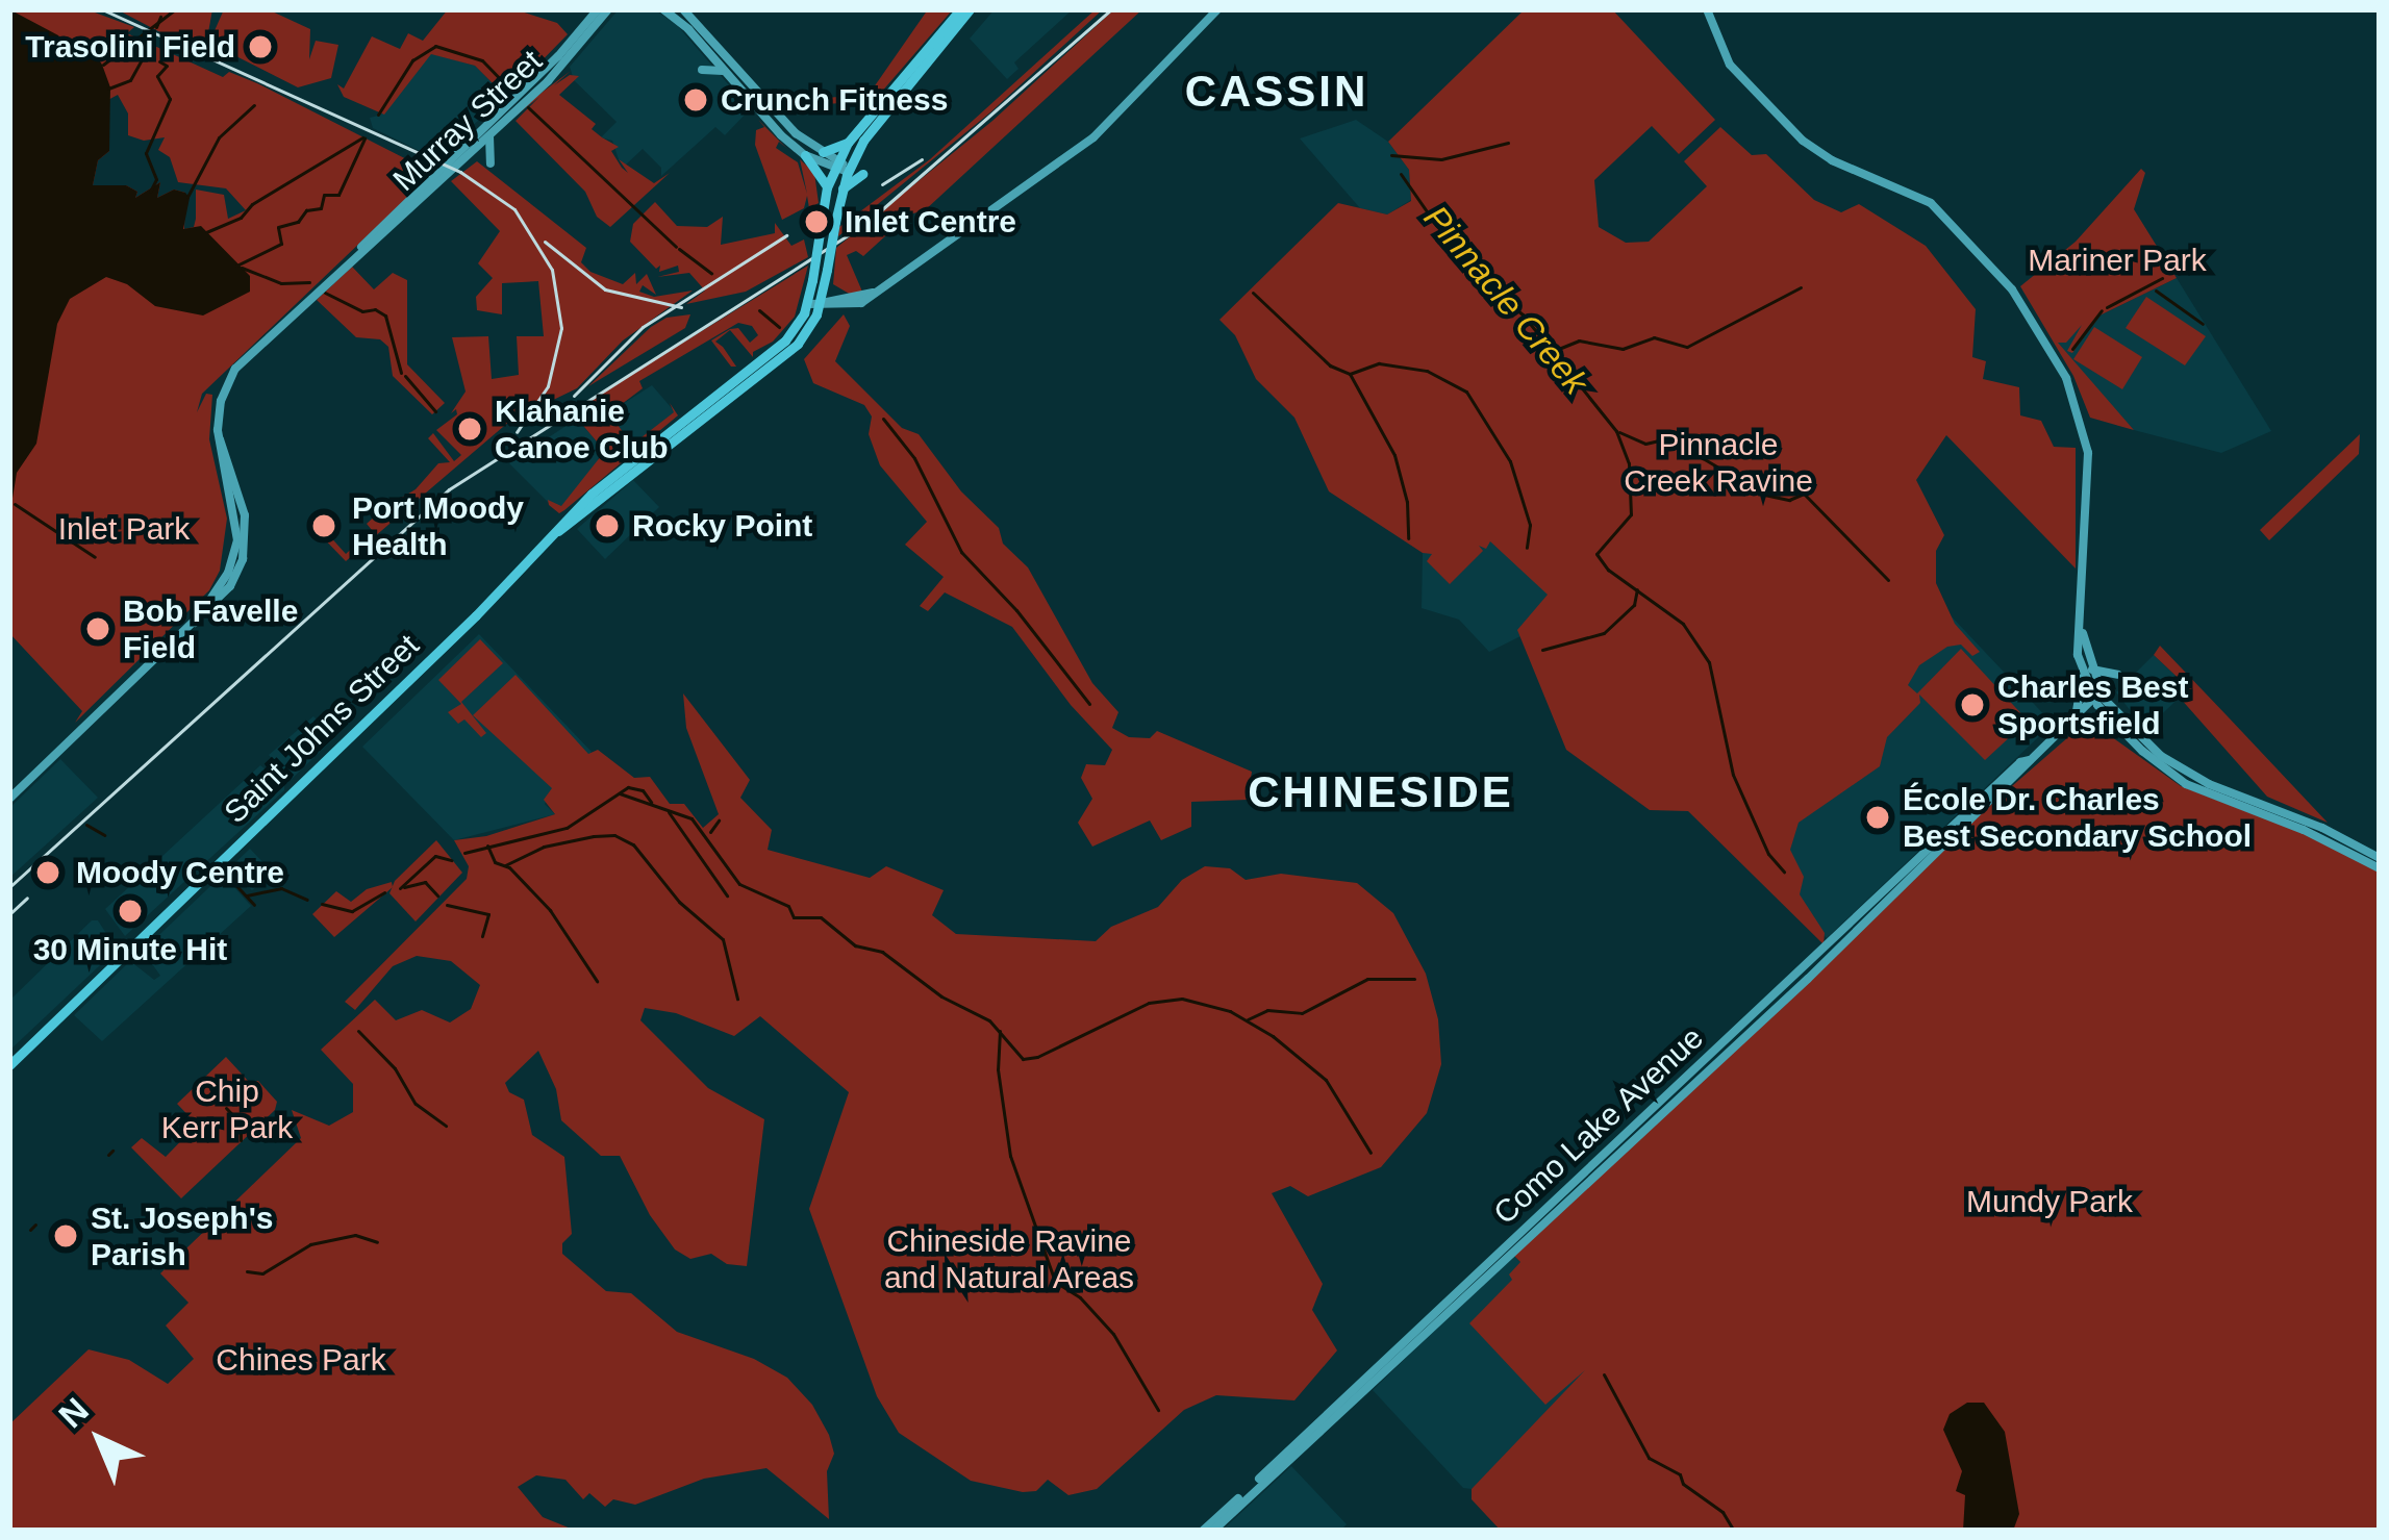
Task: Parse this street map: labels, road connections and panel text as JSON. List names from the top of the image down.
{
  "streets": {
    "main road": ["Murray Street", "Saint Johns Street", "Como Lake Avenue"]
  },
  "districts": ["CASSIN", "CHINESIDE"],
  "water": ["Pinnacle Creek"],
  "parks": [
    "Mariner Park",
    "Pinnacle Creek Ravine",
    "Inlet Park",
    "Chip Kerr Park",
    "Mundy Park",
    "Chineside Ravine and Natural Areas",
    "Chines Park"
  ],
  "places": [
    "Trasolini Field",
    "Crunch Fitness",
    "Inlet Centre",
    "Klahanie Canoe Club",
    "Port Moody Health",
    "Rocky Point",
    "Bob Favelle Field",
    "Charles Best Sportsfield",
    "École Dr. Charles Best Secondary School",
    "Moody Centre",
    "30 Minute Hit",
    "St. Joseph's Parish"
  ],
  "north": "top left"
}
